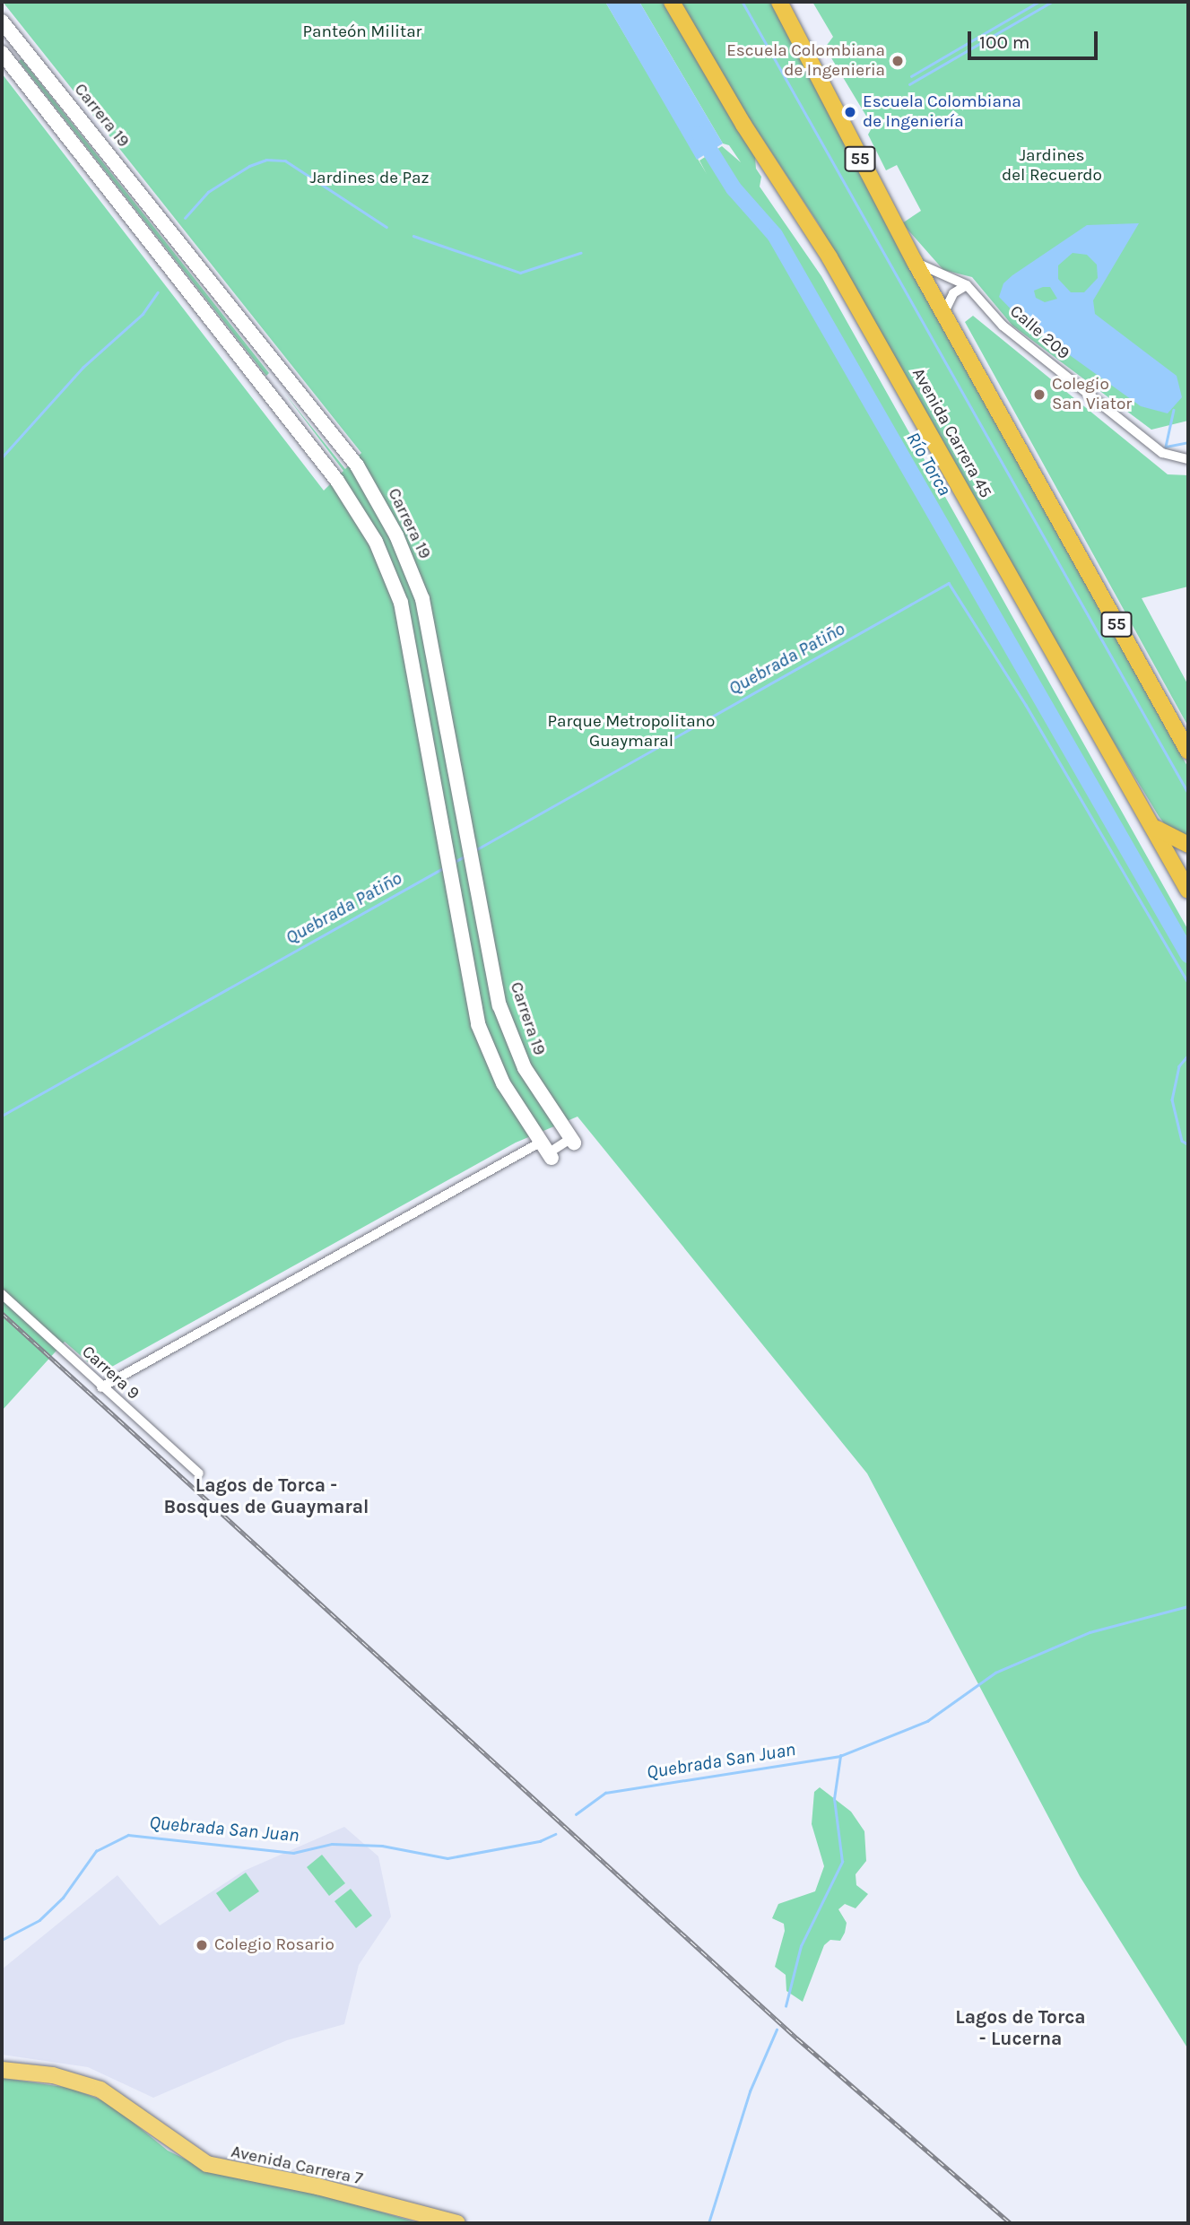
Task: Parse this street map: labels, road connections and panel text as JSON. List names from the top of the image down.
{
  "streets": {
    "highway": ["55", "Avenida Carrera 45"],
    "main road": ["Carrera 19", "Avenida Carrera 7"],
    "street": ["Calle 209", "Carrera 9"]
  },
  "crossings": [
    ["55", "Calle 209"]
  ],
  "districts": ["Lagos de Torca - Bosques de Guaymaral", "Lagos de Torca - Lucerna"],
  "water": ["Río Torca", "Quebrada Patiño", "Quebrada San Juan"],
  "parks": [
    "Panteón Militar",
    "Jardines del Recuerdo",
    "Jardines de Paz",
    "Parque Metropolitano Guaymaral"
  ],
  "places": [
    "Escuela Colombiana de Ingenieria",
    "Escuela Colombiana de Ingeniería",
    "Colegio San Viator",
    "Colegio Rosario"
  ],
  "scale_bar": "100 m"
}
